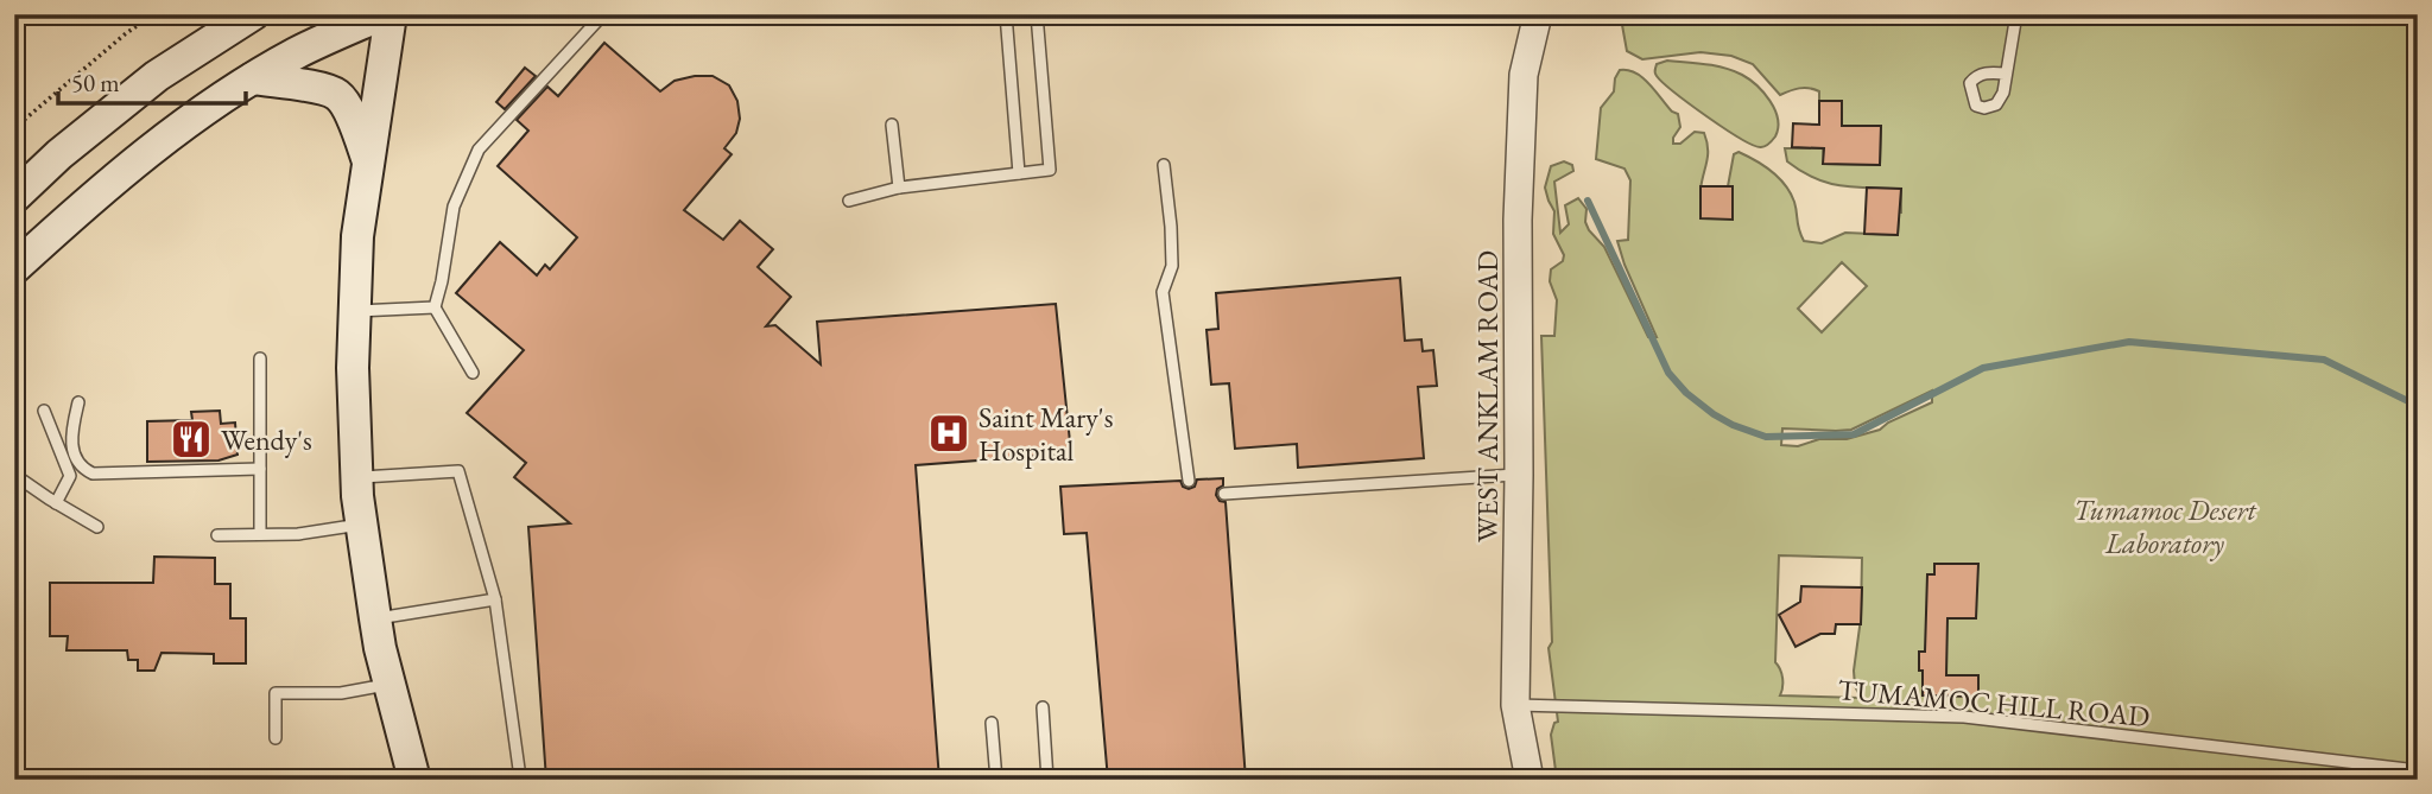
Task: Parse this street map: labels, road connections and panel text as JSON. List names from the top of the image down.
{
  "streets": {
    "street": ["WEST ANKLAM ROAD"],
    "lane": ["TUMAMOC HILL ROAD"]
  },
  "crossings": [
    ["WEST ANKLAM ROAD", "TUMAMOC HILL ROAD"]
  ],
  "parks": ["Tumamoc Desert Laboratory"],
  "places": {
    "hospital": ["Saint Mary's Hospital"],
    "restaurant": ["Wendy's"]
  },
  "scale_bar": "50 m"
}
